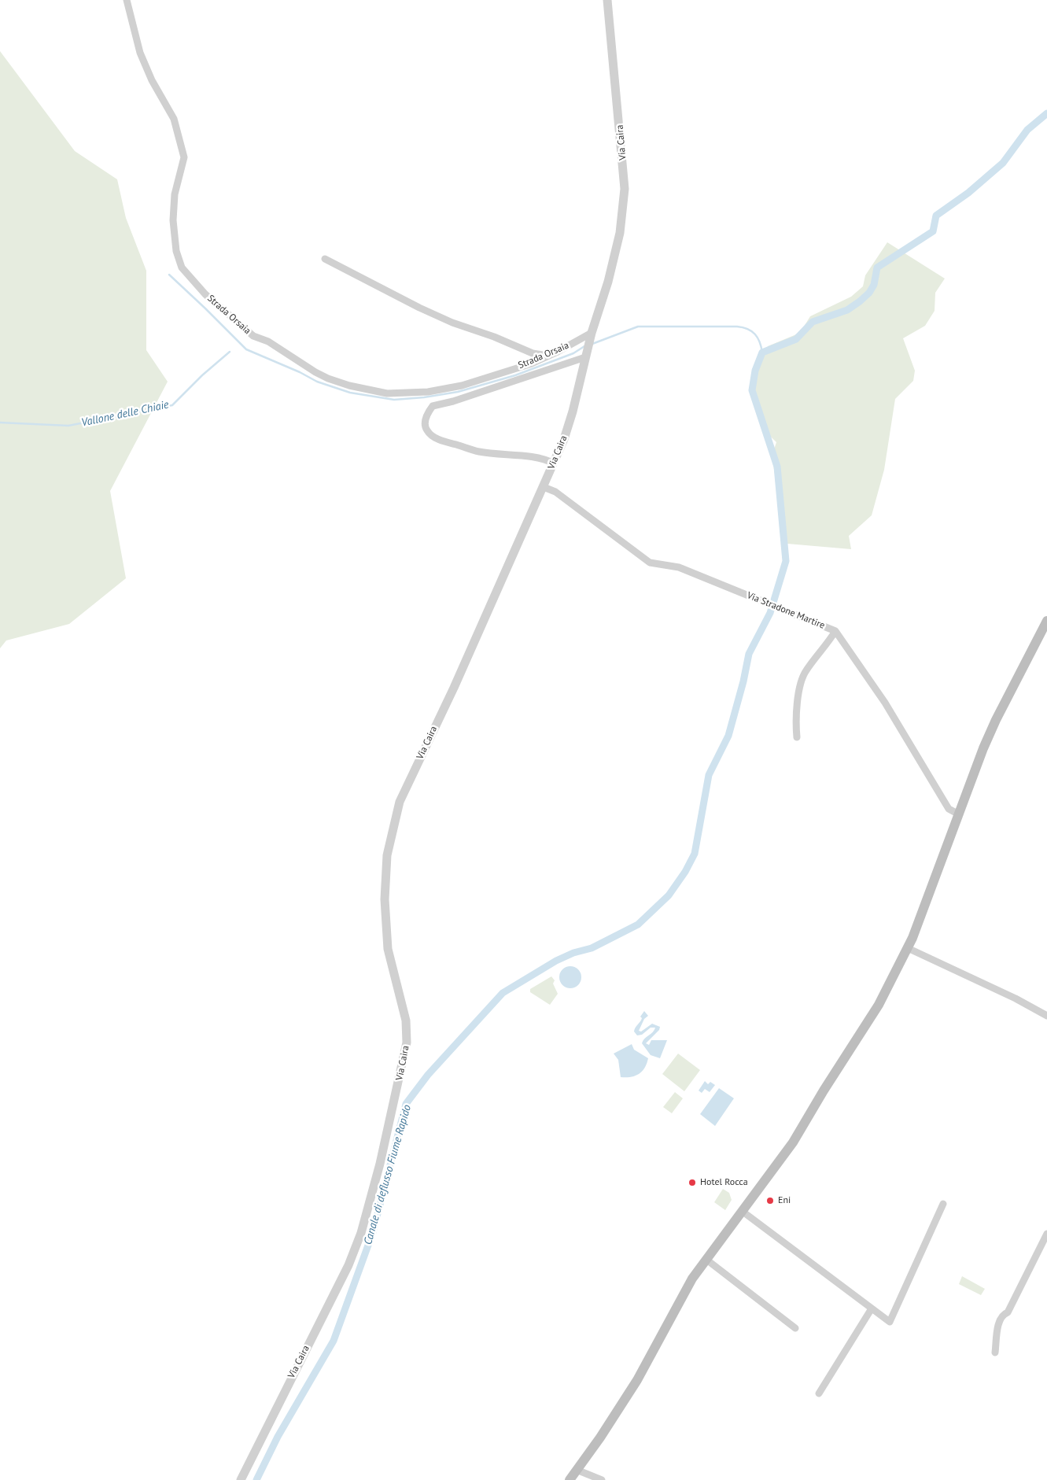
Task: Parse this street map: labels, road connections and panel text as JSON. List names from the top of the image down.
{
  "streets": {
    "street": ["Via Caira", "Strada Orsaia", "Via Stradone Martire"]
  },
  "crossings": [
    ["Via Caira", "Strada Orsaia"],
    ["Via Caira", "Via Stradone Martire"]
  ],
  "water": ["Vallone delle Chiaie", "Canale di deflusso Fiume Rapido"],
  "places": ["Hotel Rocca", "Eni"]
}
